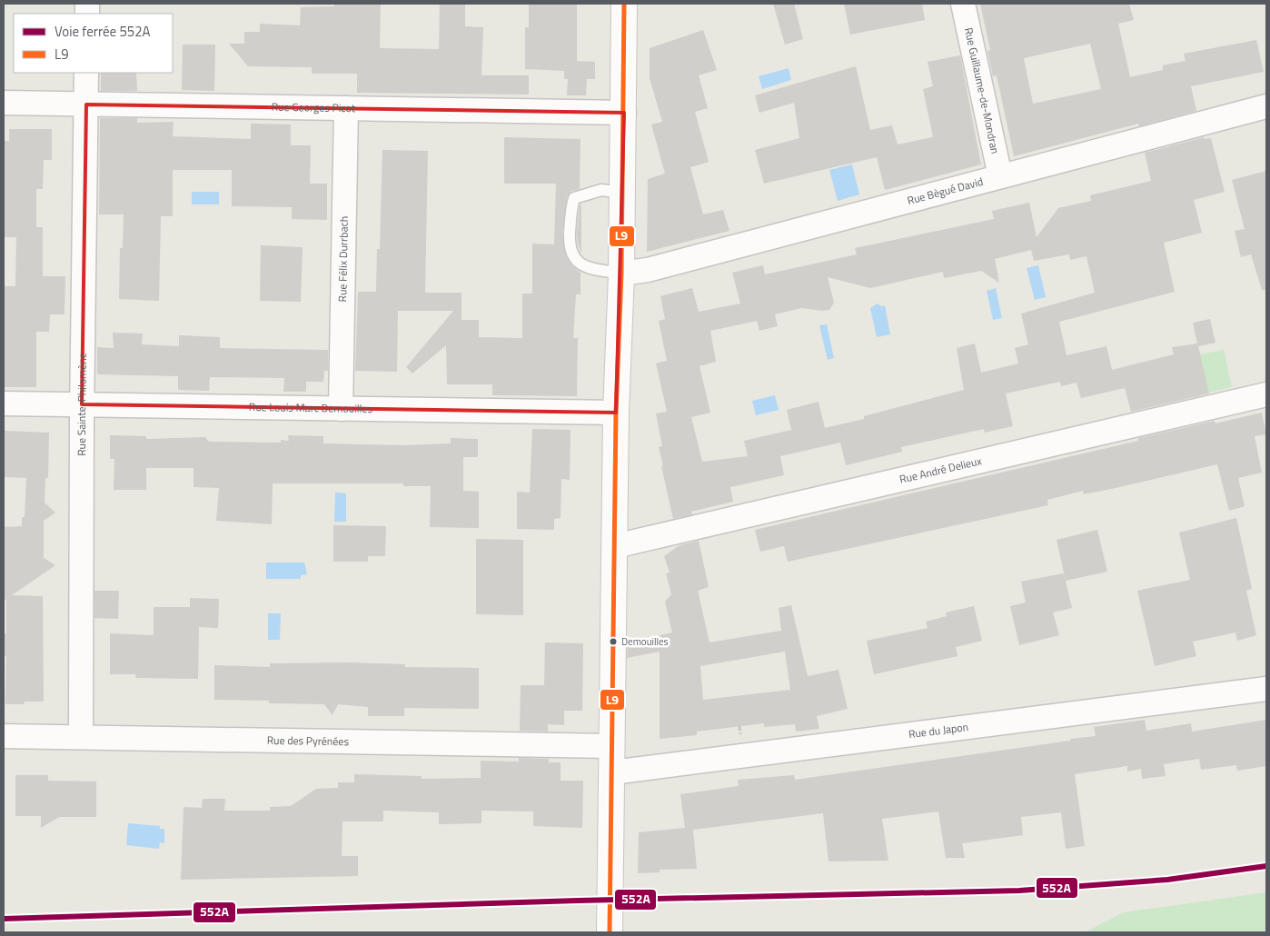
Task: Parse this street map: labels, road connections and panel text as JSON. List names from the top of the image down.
{
  "streets": {
    "street": [
      "Rue Guillaume-de-Mondran",
      "Rue Georges Picot",
      "Rue Bègué David",
      "Rue Félix Durrbach",
      "Rue Sainte-Philomène",
      "Rue Louis Marc Demouilles",
      "Rue André Delieux",
      "Rue du Japon",
      "Rue des Pyrénées"
    ]
  },
  "crossings": [
    ["Rue Guillaume-de-Mondran", "Rue Bègué David"],
    ["Rue Georges Picot", "Rue Félix Durrbach"],
    ["Rue Georges Picot", "Rue Sainte-Philomène"],
    ["Rue Félix Durrbach", "Rue Louis Marc Demouilles"],
    ["Rue Sainte-Philomène", "Rue Louis Marc Demouilles"],
    ["Rue Sainte-Philomène", "Rue des Pyrénées"]
  ],
  "places": ["Demouilles"],
  "lines": ["transit line L9", "rail line 552A"],
  "legend": ["Voie ferrée 552A", "L9"]
}
